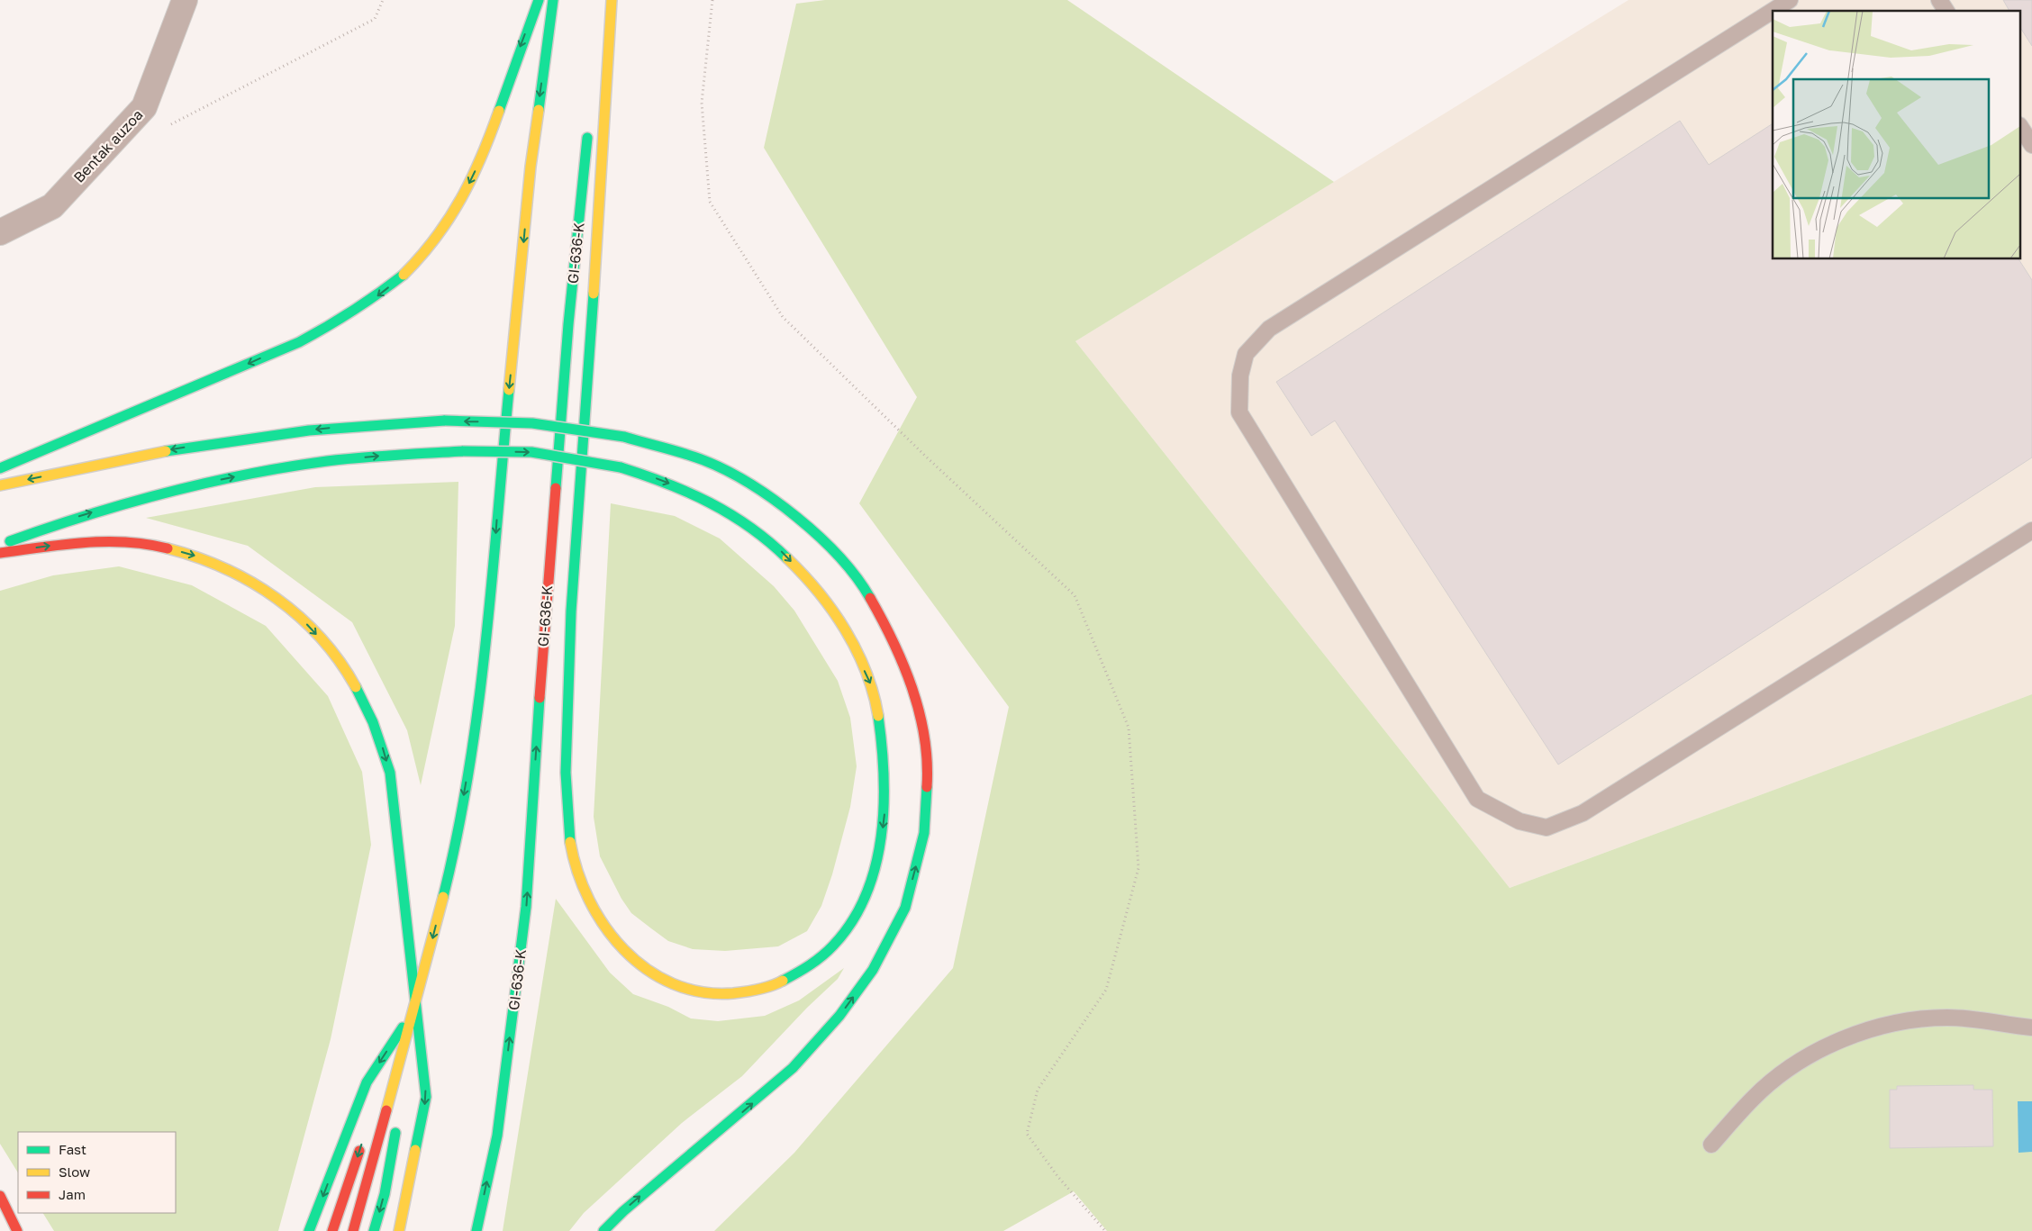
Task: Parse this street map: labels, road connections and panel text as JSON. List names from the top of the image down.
{
  "streets": {
    "highway": ["GI-636-K"],
    "street": ["Bentak auzoa"]
  },
  "legend": ["Fast", "Slow", "Jam"]
}
